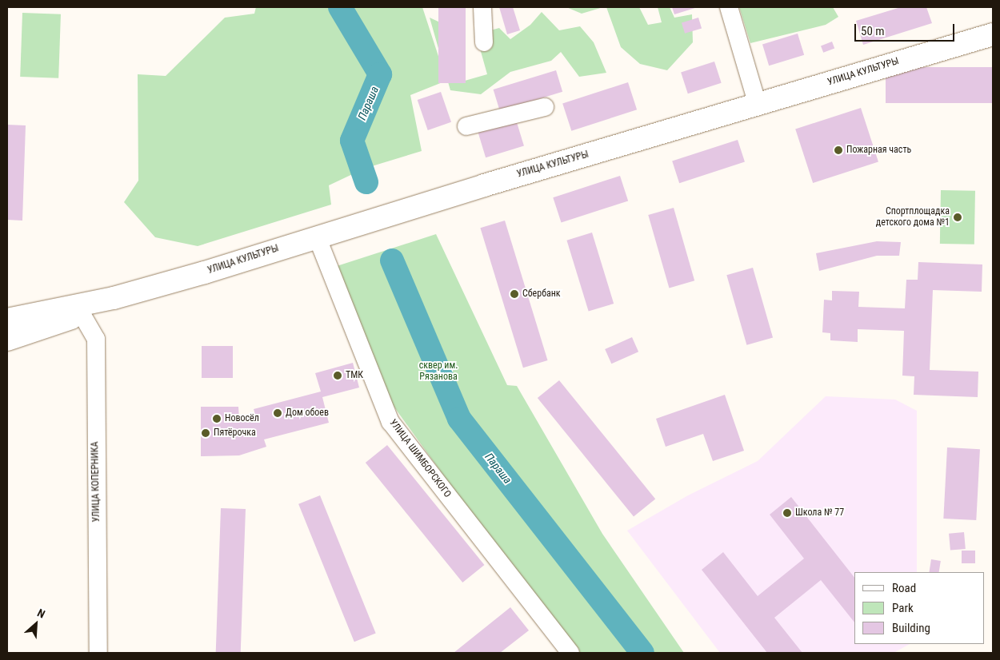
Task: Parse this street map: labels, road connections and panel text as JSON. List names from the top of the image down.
{
  "streets": {
    "main road": ["УЛИЦА КУЛЬТУРЫ"],
    "street": ["УЛИЦА ШИМБОРСКОГО", "УЛИЦА КОПЕРНИКА"]
  },
  "crossings": [
    ["УЛИЦА КУЛЬТУРЫ", "УЛИЦА ШИМБОРСКОГО"],
    ["УЛИЦА КУЛЬТУРЫ", "УЛИЦА КОПЕРНИКА"]
  ],
  "water": ["Параша"],
  "parks": ["сквер им. Рязанова"],
  "places": [
    "Пожарная часть",
    "Спортплощадка детского дома №1",
    "Сбербанк",
    "ТМК",
    "Дом обоев",
    "Новосёл",
    "Пятёрочка",
    "Школа № 77"
  ],
  "legend": ["Road", "Park", "Building"],
  "scale_bar": "50 m",
  "north": "top right"
}
